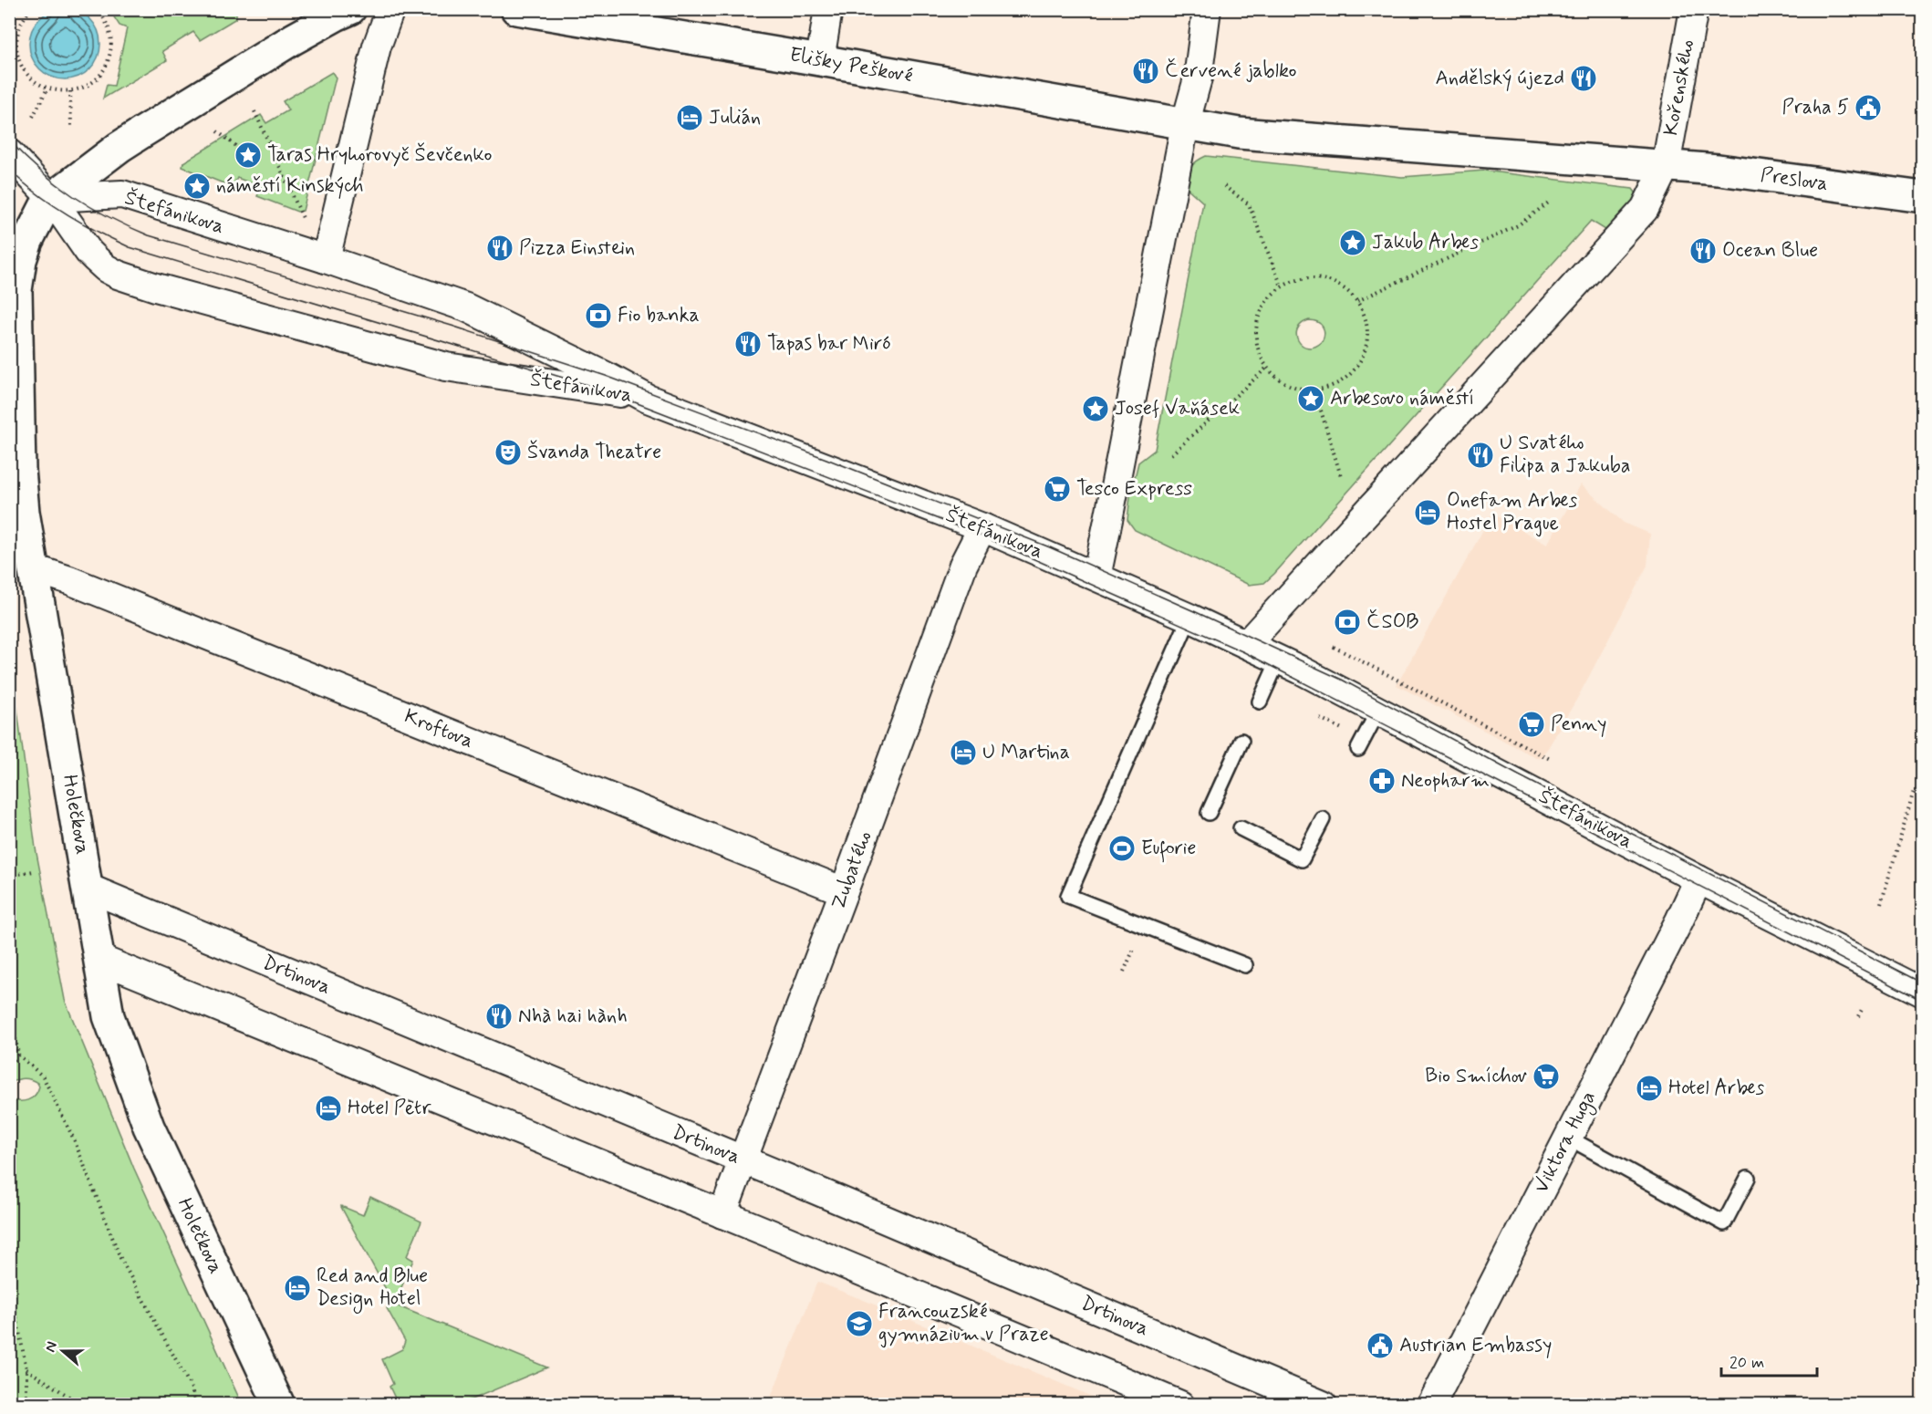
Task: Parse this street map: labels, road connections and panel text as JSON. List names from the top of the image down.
{
  "streets": {
    "street": [
      "Elišky Peškové",
      "Kořenského",
      "Preslova",
      "Štefánikova",
      "Kroftova",
      "Holečkova",
      "Zubatého",
      "Drtinova",
      "Viktora Huga"
    ]
  },
  "crossings": [
    ["Kořenského", "Preslova"],
    ["Štefánikova", "Holečkova"],
    ["Štefánikova", "Zubatého"],
    ["Štefánikova", "Viktora Huga"],
    ["Kroftova", "Holečkova"],
    ["Kroftova", "Zubatého"],
    ["Holečkova", "Drtinova"],
    ["Zubatého", "Drtinova"]
  ],
  "places": {
    "restaurant": [
      "Červené jablko",
      "Andělský újezd",
      "Pizza Einstein",
      "Ocean Blue",
      "Tapas bar Miró",
      "U Svatého Filipa a Jakuba",
      "Nhà hai hành"
    ],
    "public building": ["Praha 5", "Austrian Embassy"],
    "hotel": [
      "Julián",
      "Onefam Arbes Hostel Prague",
      "U Martina",
      "Hotel Arbes",
      "Hotel Petr",
      "Red and Blue Design Hotel"
    ],
    "place": [
      "Taras Hryhorovyč Ševčenko",
      "náměstí Kinských",
      "Jakub Arbes",
      "Arbesovo náměstí",
      "Josef Vaňásek"
    ],
    "bank": ["Fio banka", "ČSOB"],
    "theatre": ["Švanda Theatre"],
    "supermarket": ["Tesco Express", "Penny", "Bio Smíchov"],
    "pharmacy": ["Neopharm"],
    "sports": ["Euforie"],
    "school or university": ["Francouzské gymnázium v Praze"]
  },
  "scale_bar": "20 m",
  "north": "left"
}
